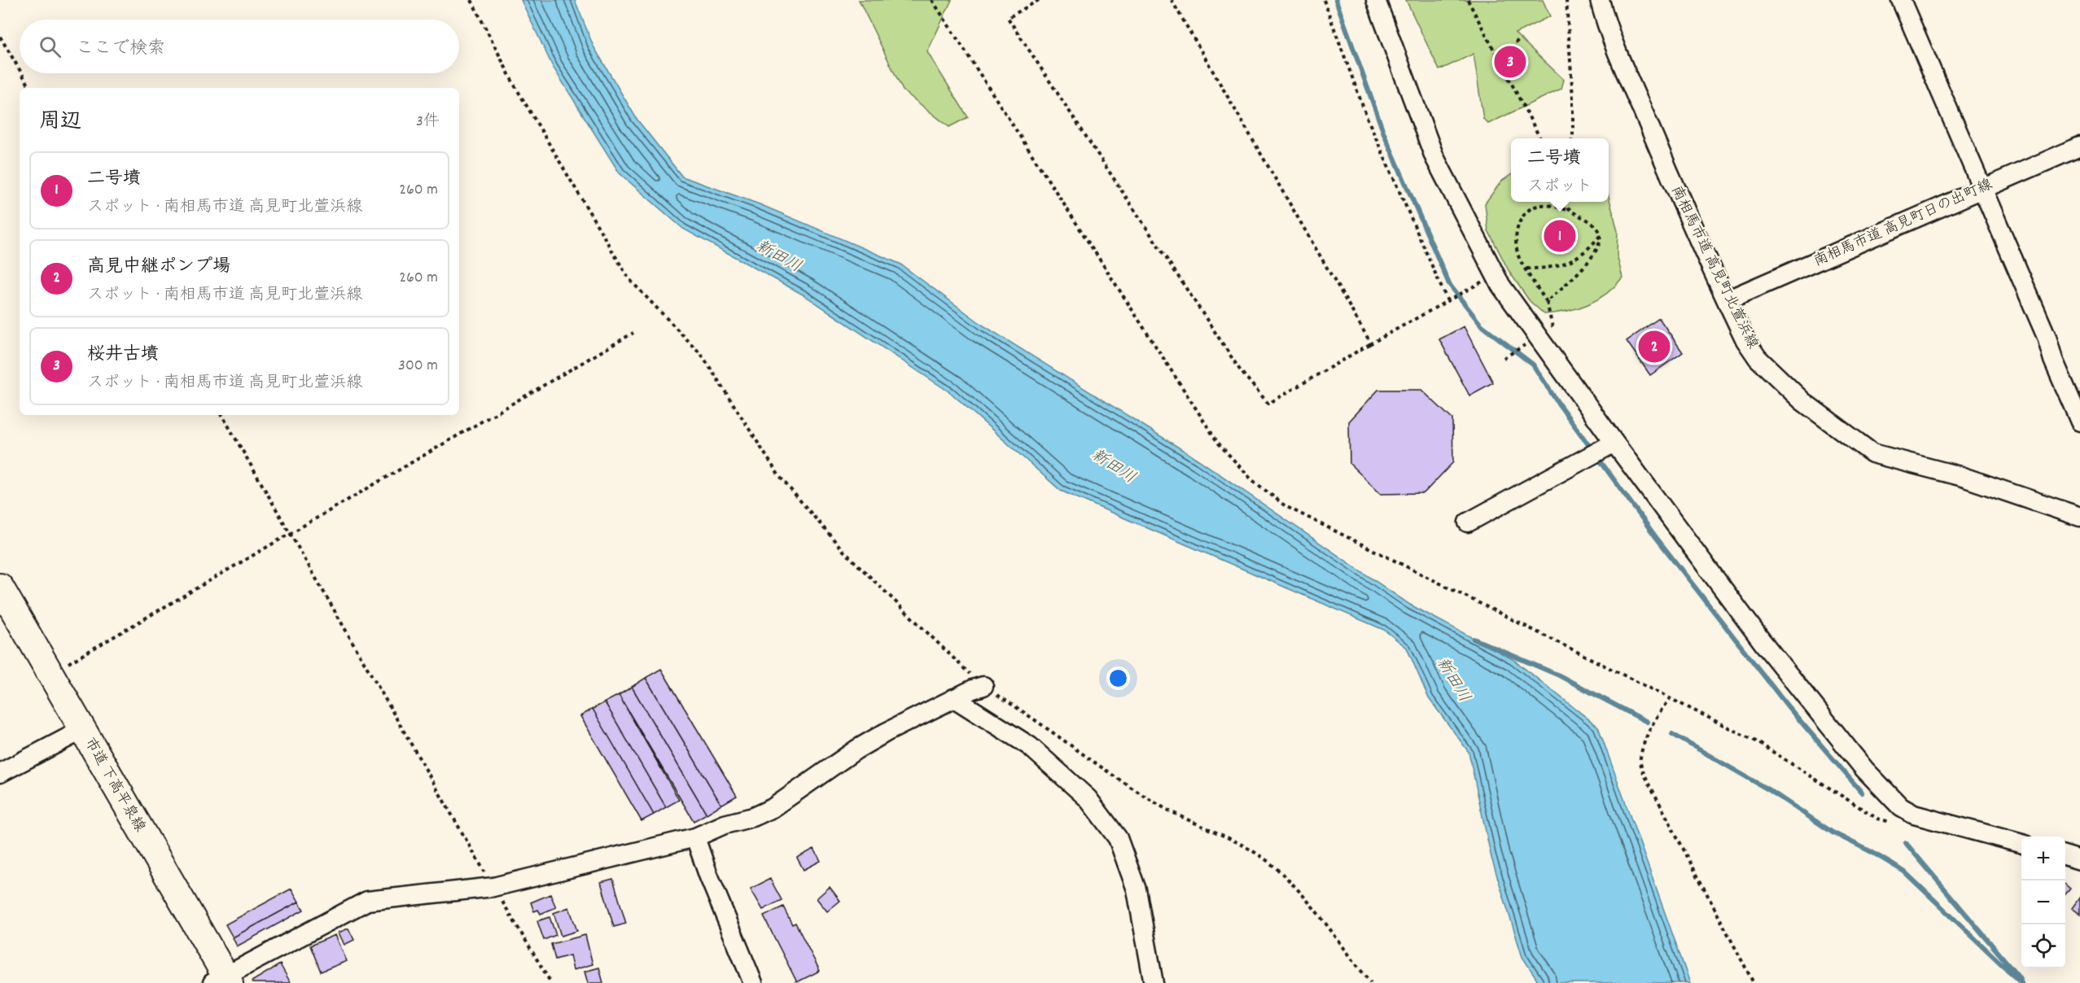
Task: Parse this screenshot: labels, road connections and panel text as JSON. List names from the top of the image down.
{
  "streets": {
    "street": ["南相馬市道 高見町日の出町線", "南相馬市道 高見町北萱浜線", "市道 下高平泉線"]
  },
  "crossings": [
    ["南相馬市道 高見町日の出町線", "南相馬市道 高見町北萱浜線"]
  ],
  "water": ["新田川"],
  "page": {
    "search": "ここで検索",
    "pins": ["3", "1", "2"],
    "heading": ["周辺", "3件"],
    "popup": ["二号墳", "スポット"],
    "list": [
      {
        "mark": "1",
        "name": "二号墳",
        "note": "スポット · 南相馬市道 高見町北萱浜線",
        "value": "260 m"
      },
      {
        "mark": "2",
        "name": "高見中継ポンプ場",
        "note": "スポット · 南相馬市道 高見町北萱浜線",
        "value": "260 m"
      },
      {
        "mark": "3",
        "name": "桜井古墳",
        "note": "スポット · 南相馬市道 高見町北萱浜線",
        "value": "300 m"
      }
    ],
    "map_buttons": ["+", "−"]
  }
}
